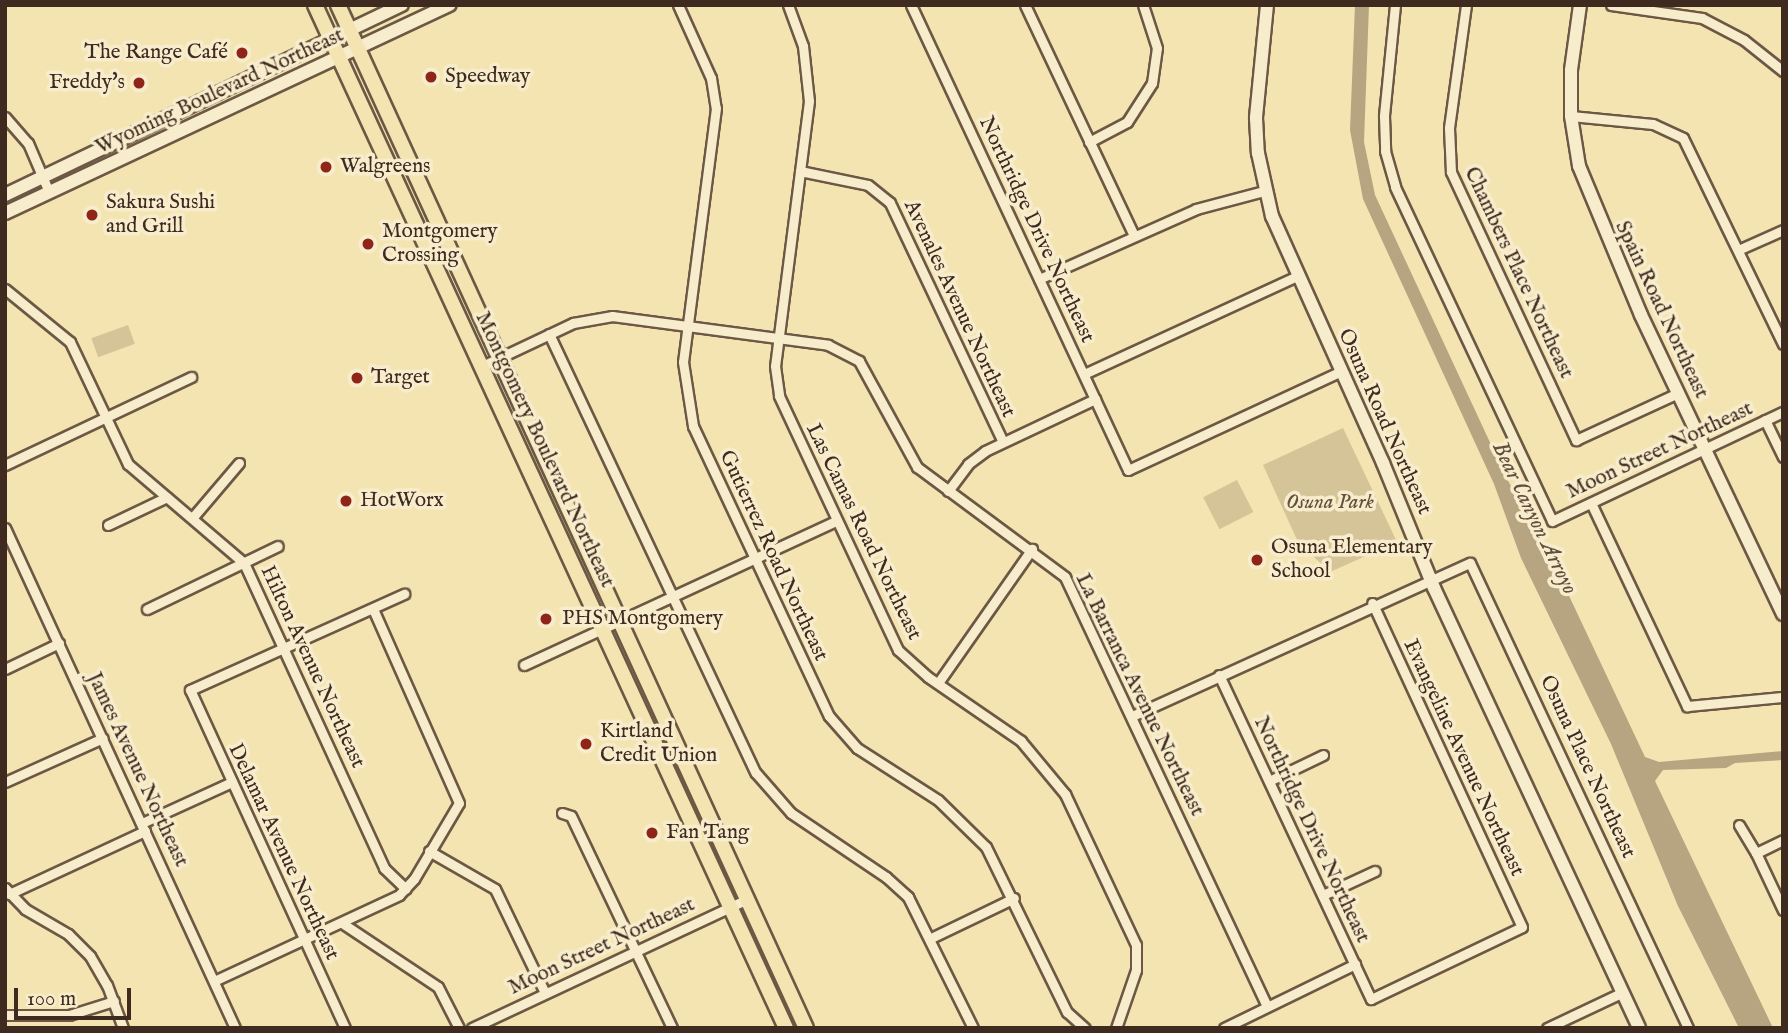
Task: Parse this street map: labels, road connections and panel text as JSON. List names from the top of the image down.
{
  "streets": {
    "main road": ["Montgomery Boulevard Northeast"],
    "street": [
      "Wyoming Boulevard Northeast",
      "Northridge Drive Northeast",
      "Chambers Place Northeast",
      "Avenales Avenue Northeast",
      "Spain Road Northeast",
      "Osuna Road Northeast",
      "Moon Street Northeast",
      "Las Camas Road Northeast",
      "Gutierrez Road Northeast",
      "Hilton Avenue Northeast",
      "La Barranca Avenue Northeast",
      "Evangeline Avenue Northeast",
      "Osuna Place Northeast",
      "James Avenue Northeast",
      "Delamar Avenue Northeast"
    ]
  },
  "crossings": [
    ["Wyoming Boulevard Northeast", "Montgomery Boulevard Northeast"],
    ["Northridge Drive Northeast", "Osuna Road Northeast"],
    ["Northridge Drive Northeast", "Evangeline Avenue Northeast"],
    ["Chambers Place Northeast", "Spain Road Northeast"],
    ["Avenales Avenue Northeast", "Las Camas Road Northeast"],
    ["Spain Road Northeast", "Moon Street Northeast"],
    ["Osuna Road Northeast", "Osuna Place Northeast"],
    ["Montgomery Boulevard Northeast", "Moon Street Northeast"],
    ["Montgomery Boulevard Northeast", "La Barranca Avenue Northeast"],
    ["Las Camas Road Northeast", "La Barranca Avenue Northeast"],
    ["Gutierrez Road Northeast", "La Barranca Avenue Northeast"],
    ["Hilton Avenue Northeast", "Delamar Avenue Northeast"]
  ],
  "water": ["Bear Canyon Arroyo"],
  "parks": ["Osuna Park"],
  "places": [
    "The Range Café",
    "Speedway",
    "Freddy's",
    "Walgreens",
    "Sakura Sushi and Grill",
    "Montgomery Crossing",
    "Target",
    "HotWorx",
    "Osuna Elementary School",
    "PHS Montgomery",
    "Kirtland Credit Union",
    "Fan Tang"
  ],
  "scale_bar": "100 m"
}
